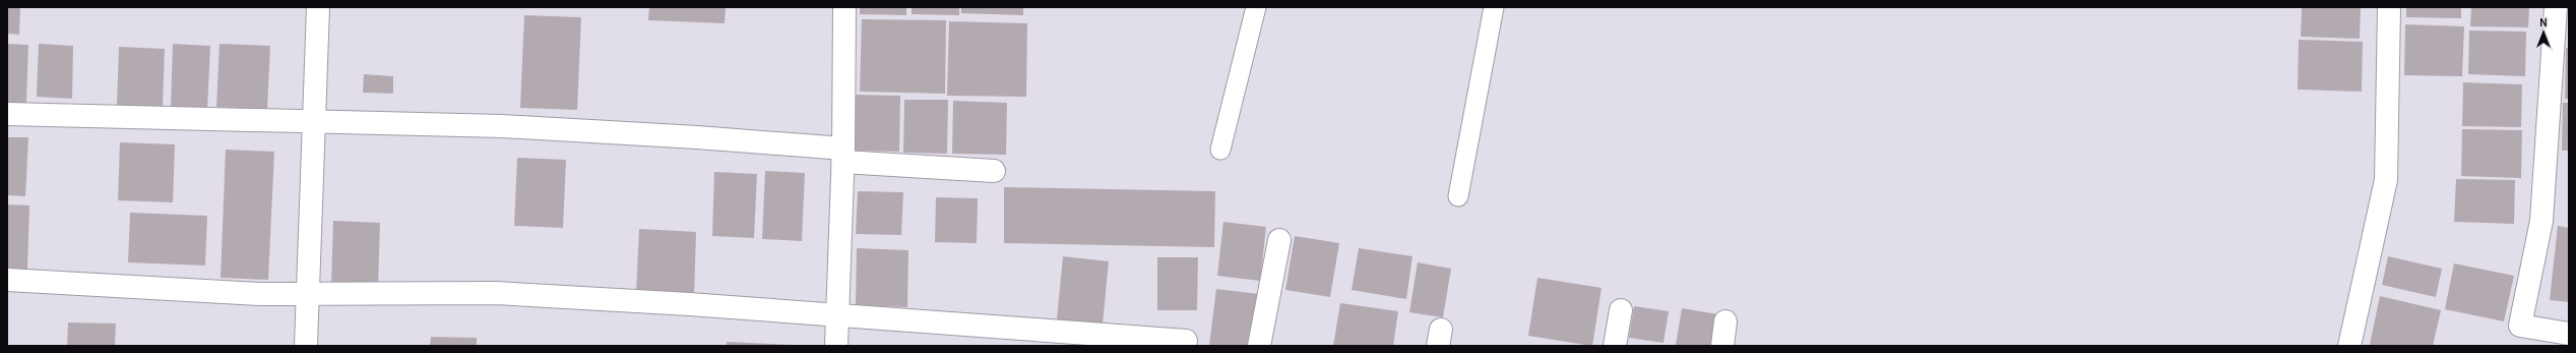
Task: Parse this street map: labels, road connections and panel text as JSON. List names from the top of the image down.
{
  "north": "top"
}
